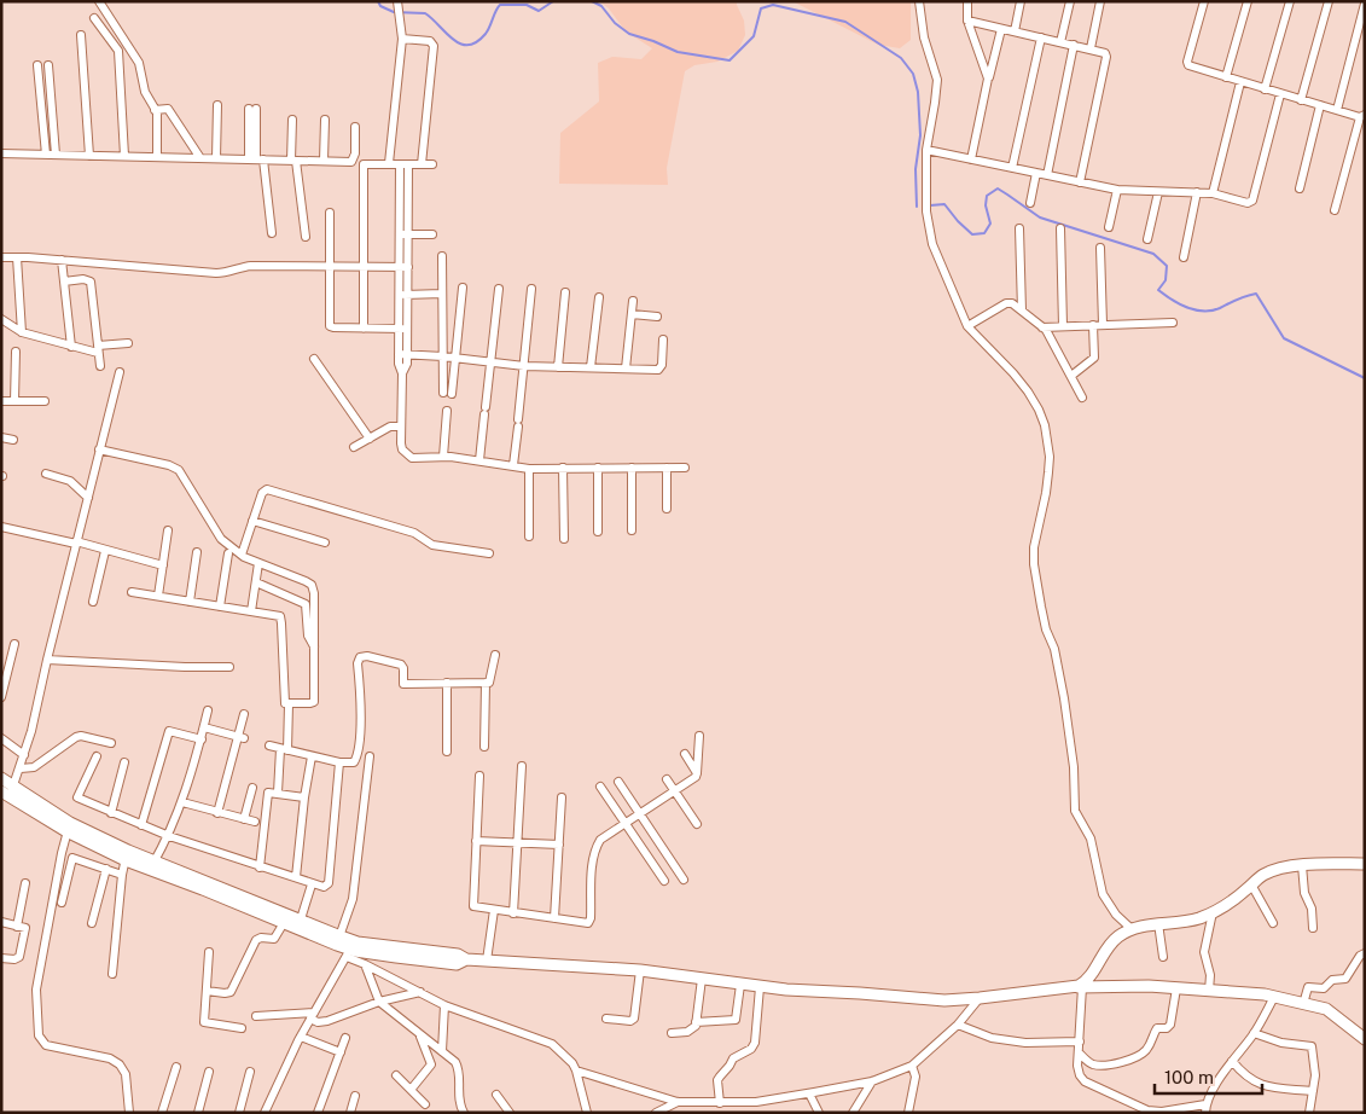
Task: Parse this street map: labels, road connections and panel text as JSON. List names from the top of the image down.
{
  "scale_bar": "100 m"
}
